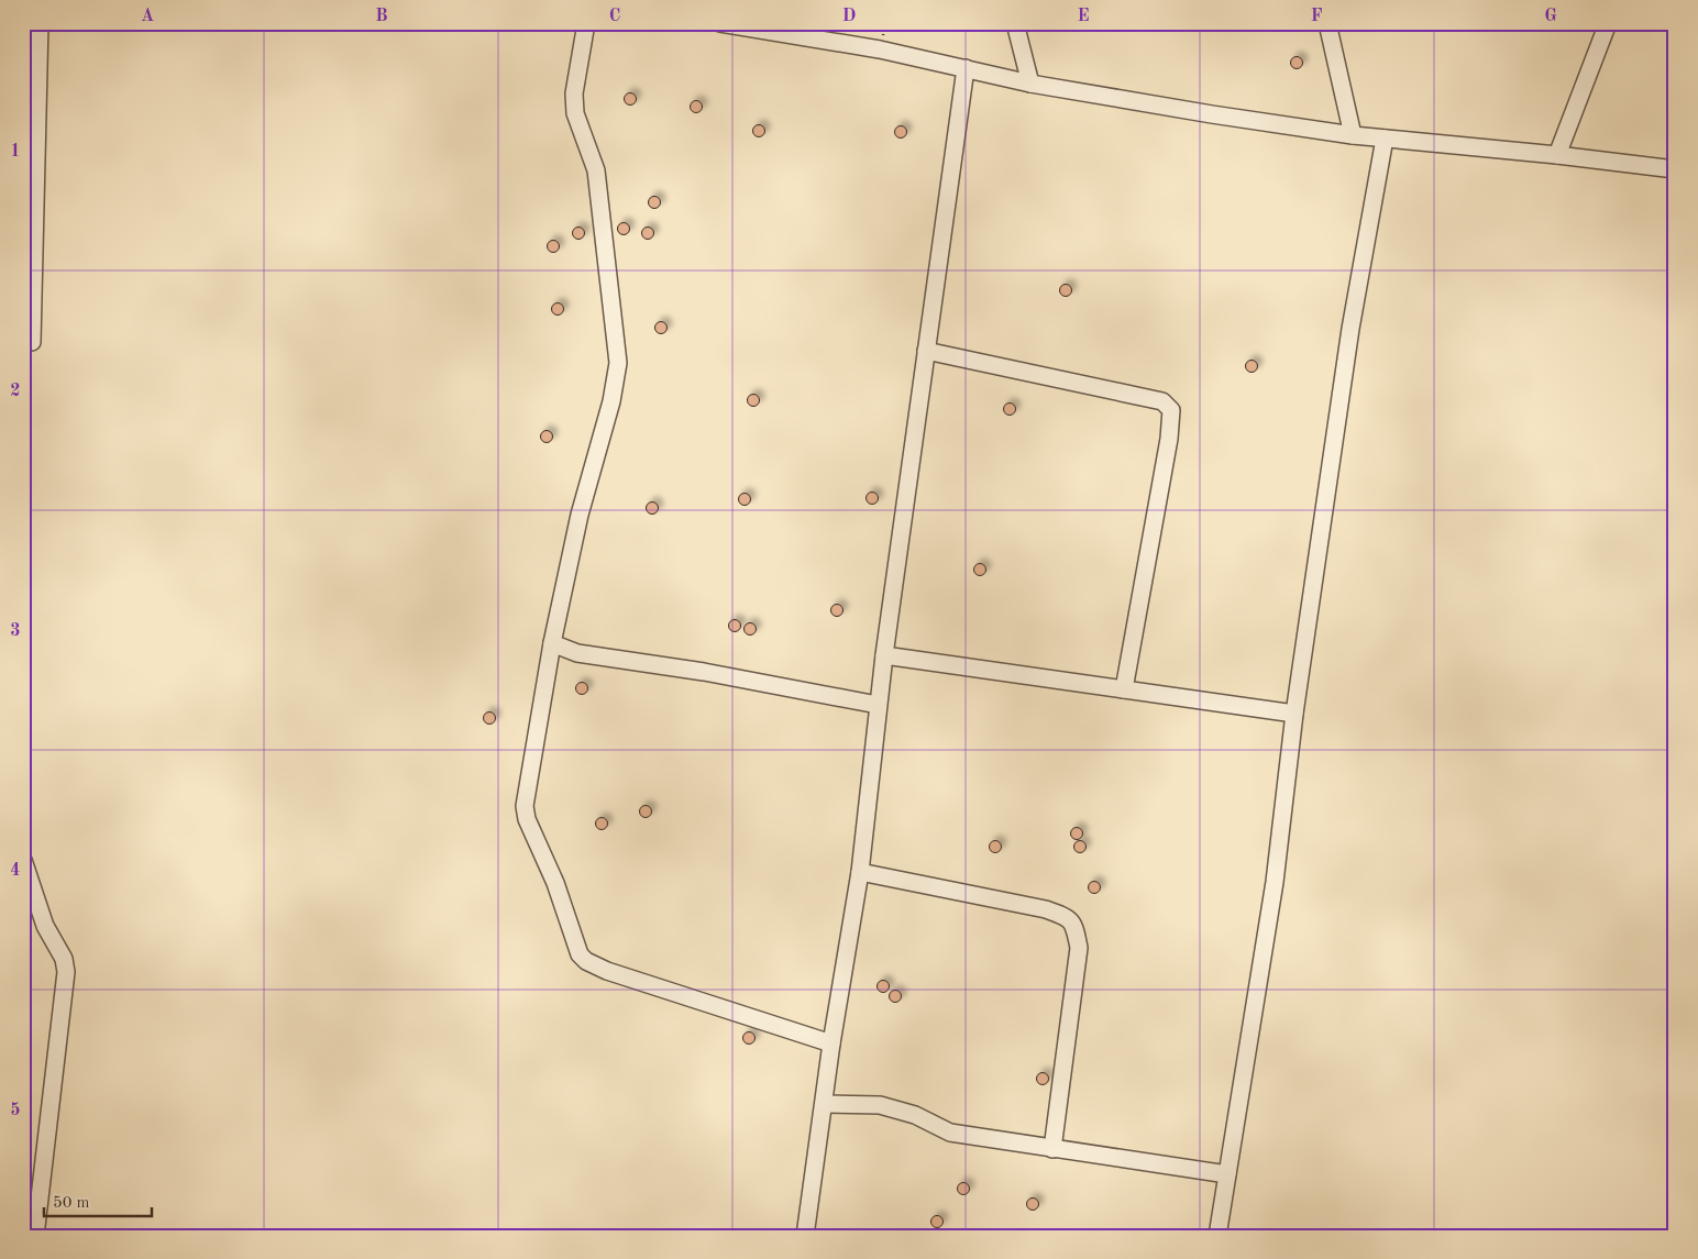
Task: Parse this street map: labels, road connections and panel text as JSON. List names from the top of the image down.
{
  "scale_bar": "50 m",
  "grid": {
    "columns": [
      "A",
      "B",
      "C",
      "D",
      "E",
      "F",
      "G"
    ],
    "rows": [
      "1",
      "2",
      "3",
      "4",
      "5"
    ]
  }
}
